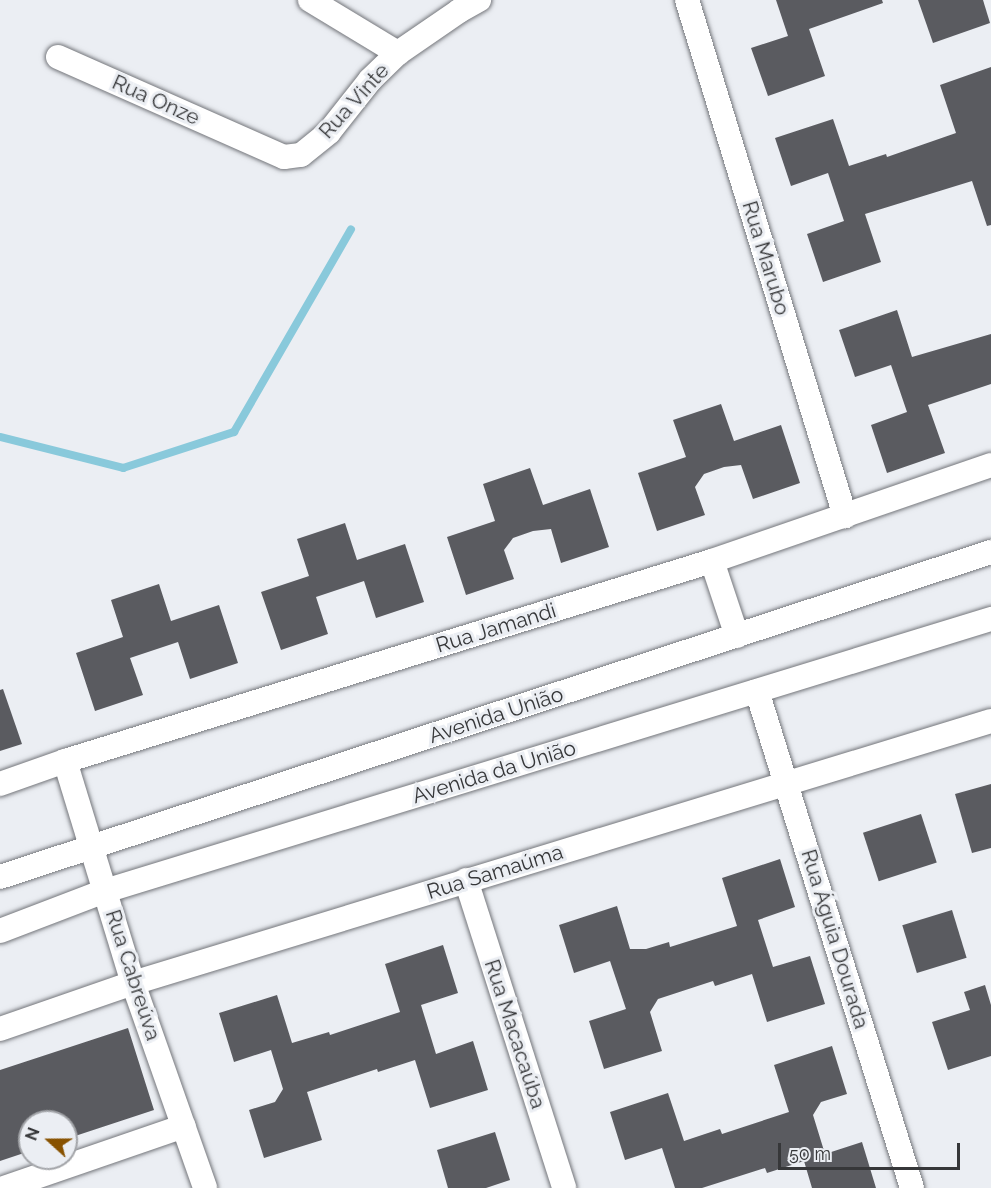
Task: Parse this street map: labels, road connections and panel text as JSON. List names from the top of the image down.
{
  "streets": {
    "street": [
      "Rua Onze",
      "Rua Vinte",
      "Rua Marubo",
      "Rua Jamandi",
      "Avenida União",
      "Avenida da União",
      "Rua Samaúma",
      "Rua Águia Dourada",
      "Rua Cabreúva",
      "Rua Macacaúba"
    ]
  },
  "crossings": [
    ["Rua Onze", "Rua Vinte"],
    ["Rua Marubo", "Rua Jamandi"],
    ["Rua Jamandi", "Rua Cabreúva"],
    ["Avenida União", "Rua Cabreúva"],
    ["Avenida da União", "Rua Águia Dourada"],
    ["Avenida da União", "Rua Cabreúva"],
    ["Rua Samaúma", "Rua Águia Dourada"],
    ["Rua Samaúma", "Rua Cabreúva"],
    ["Rua Samaúma", "Rua Macacaúba"]
  ],
  "scale_bar": "50 m",
  "north": "left"
}
